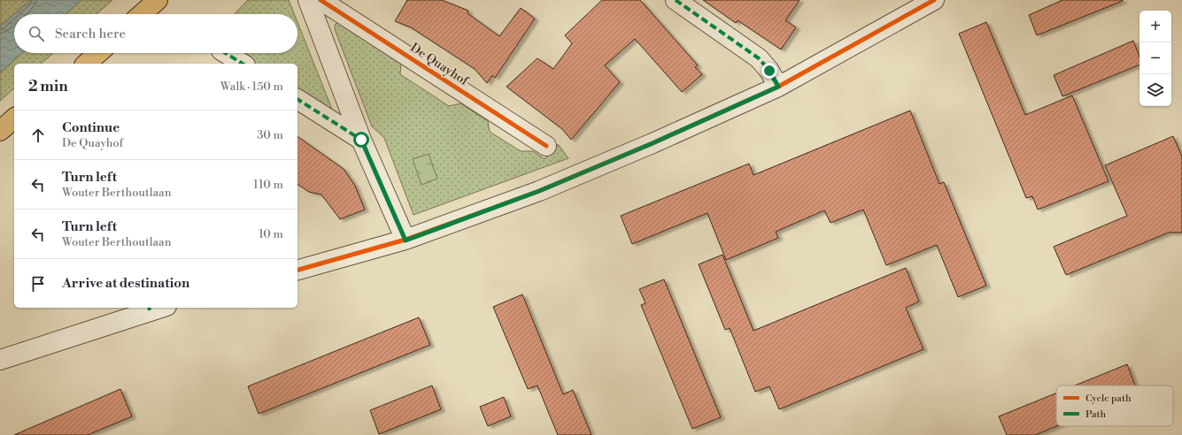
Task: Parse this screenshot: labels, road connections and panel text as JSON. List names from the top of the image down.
{
  "streets": {
    "street": ["De Quayhof"]
  },
  "legend": ["Cycle path", "Path"],
  "page": {
    "map_buttons": ["+", "−"],
    "search": "Search here",
    "heading": ["2 min", "Walk · 150 m"],
    "list": [
      ["Continue", "De Quayhof", "30 m"],
      ["Turn left", "Wouter Berthoutlaan", "110 m"],
      ["Turn left", "Wouter Berthoutlaan", "10 m"],
      "Arrive at destination"
    ]
  }
}
